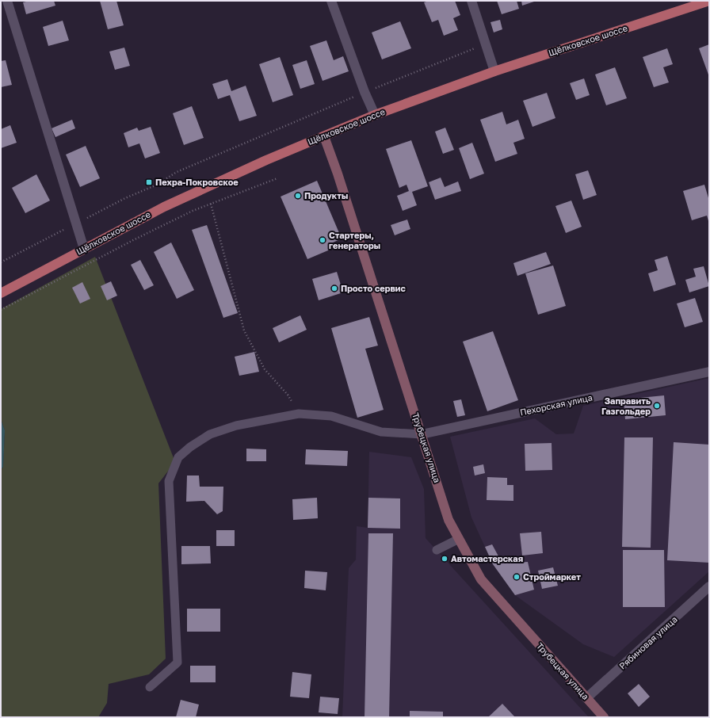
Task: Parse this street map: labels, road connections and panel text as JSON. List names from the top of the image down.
{
  "streets": {
    "main road": ["Щёлковское шоссе", "Трубецкая улица"],
    "street": ["Пехорская улица", "Рябиновая улица"]
  },
  "crossings": [
    ["Щёлковское шоссе", "Трубецкая улица"],
    ["Пехорская улица", "Трубецкая улица"],
    ["Трубецкая улица", "Рябиновая улица"]
  ],
  "places": {
    "transit": ["Пехра-Покровское"],
    "other": [
      "Продукты",
      "Стартеры, генераторы",
      "Просто сервис",
      "Заправить Газгольдер",
      "Автомастерская",
      "Строймаркет"
    ]
  }
}
